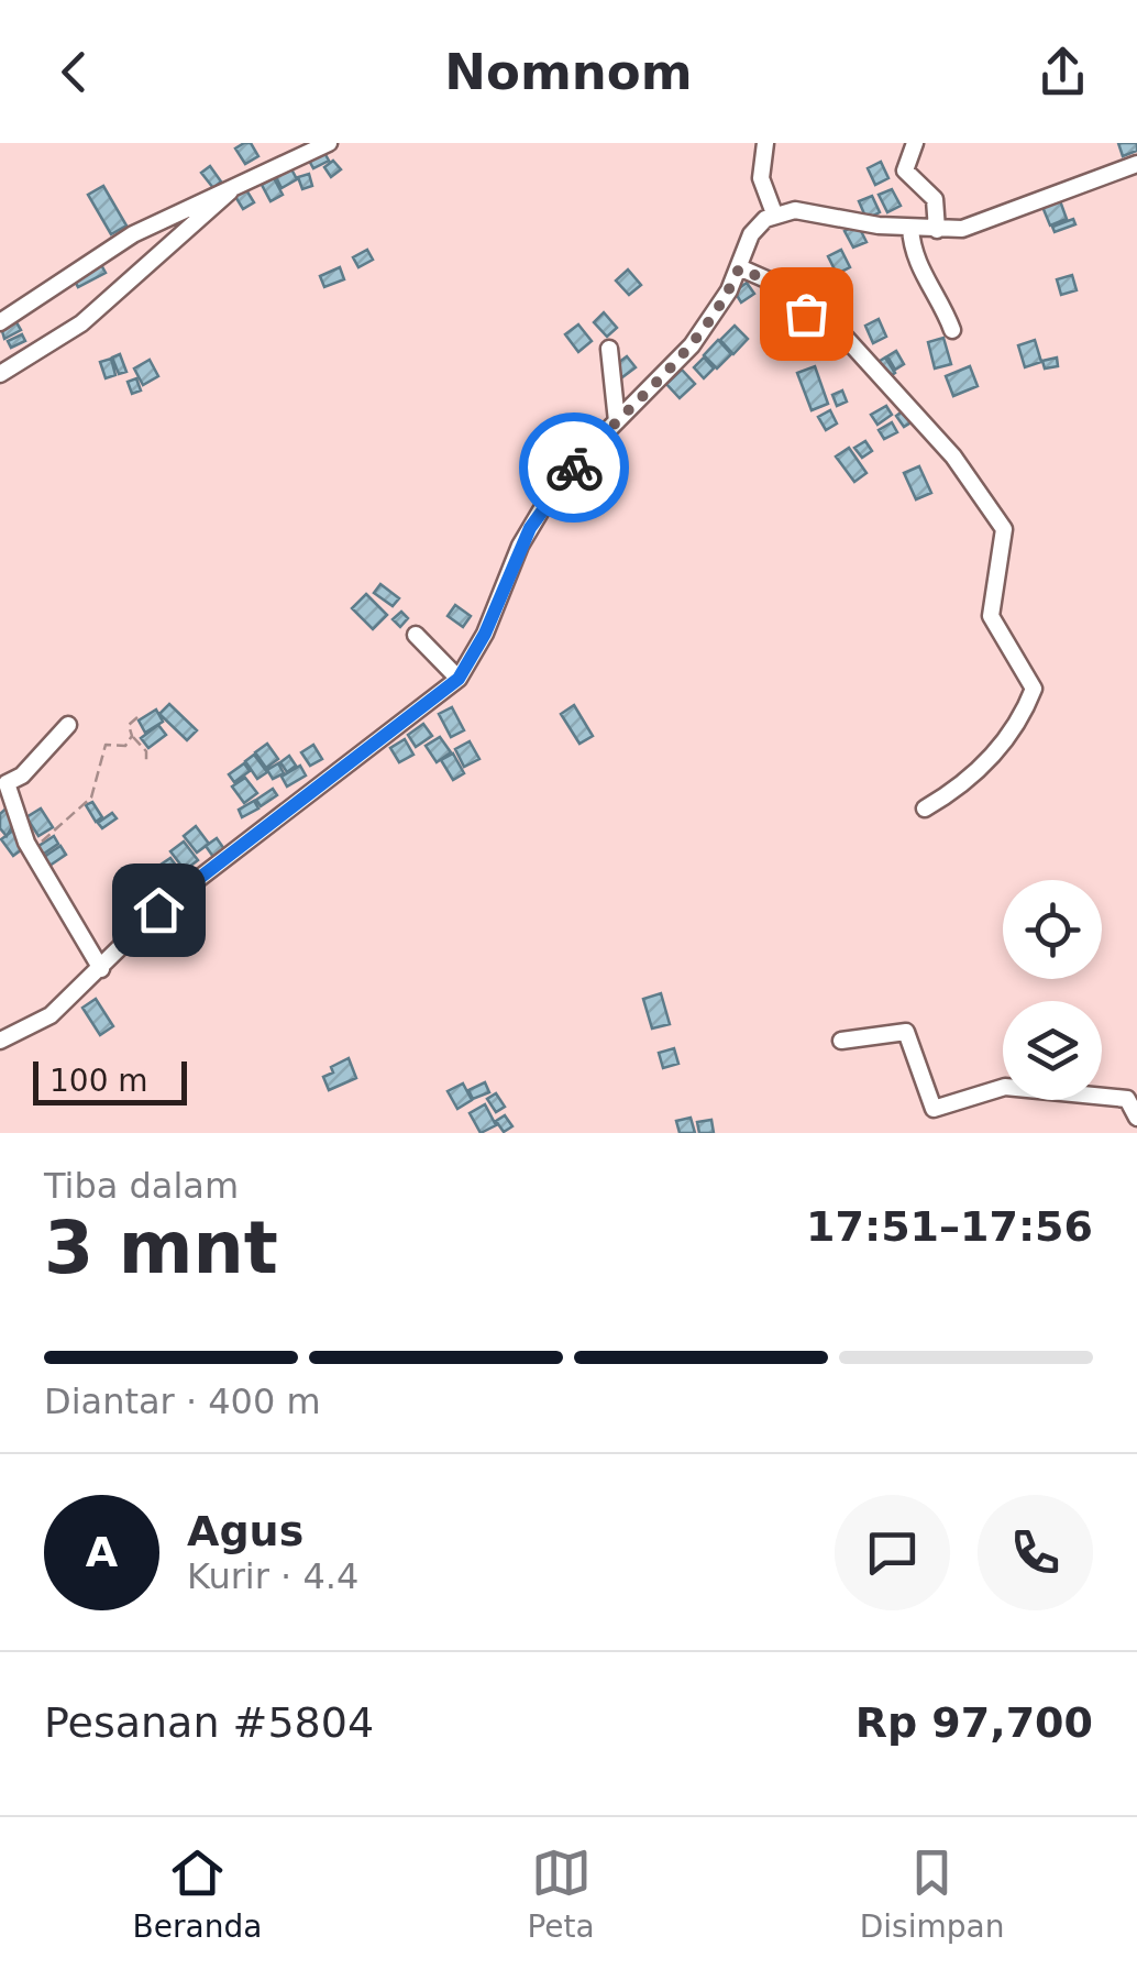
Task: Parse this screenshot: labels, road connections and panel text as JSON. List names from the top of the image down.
{
  "scale_bar": "100 m",
  "page": {
    "header": "Nomnom",
    "scale": "100 m",
    "heading": ["3 mnt", "Tiba dalam", "17:51–17:56"],
    "panel": [
      "Agus",
      "Kurir · 4.4",
      "Pesanan #5804",
      "Rp 97,700"
    ],
    "bar": "Diantar · 400 m",
    "round": "A",
    "tabs": ["Beranda", "Peta", "Disimpan"]
  }
}
